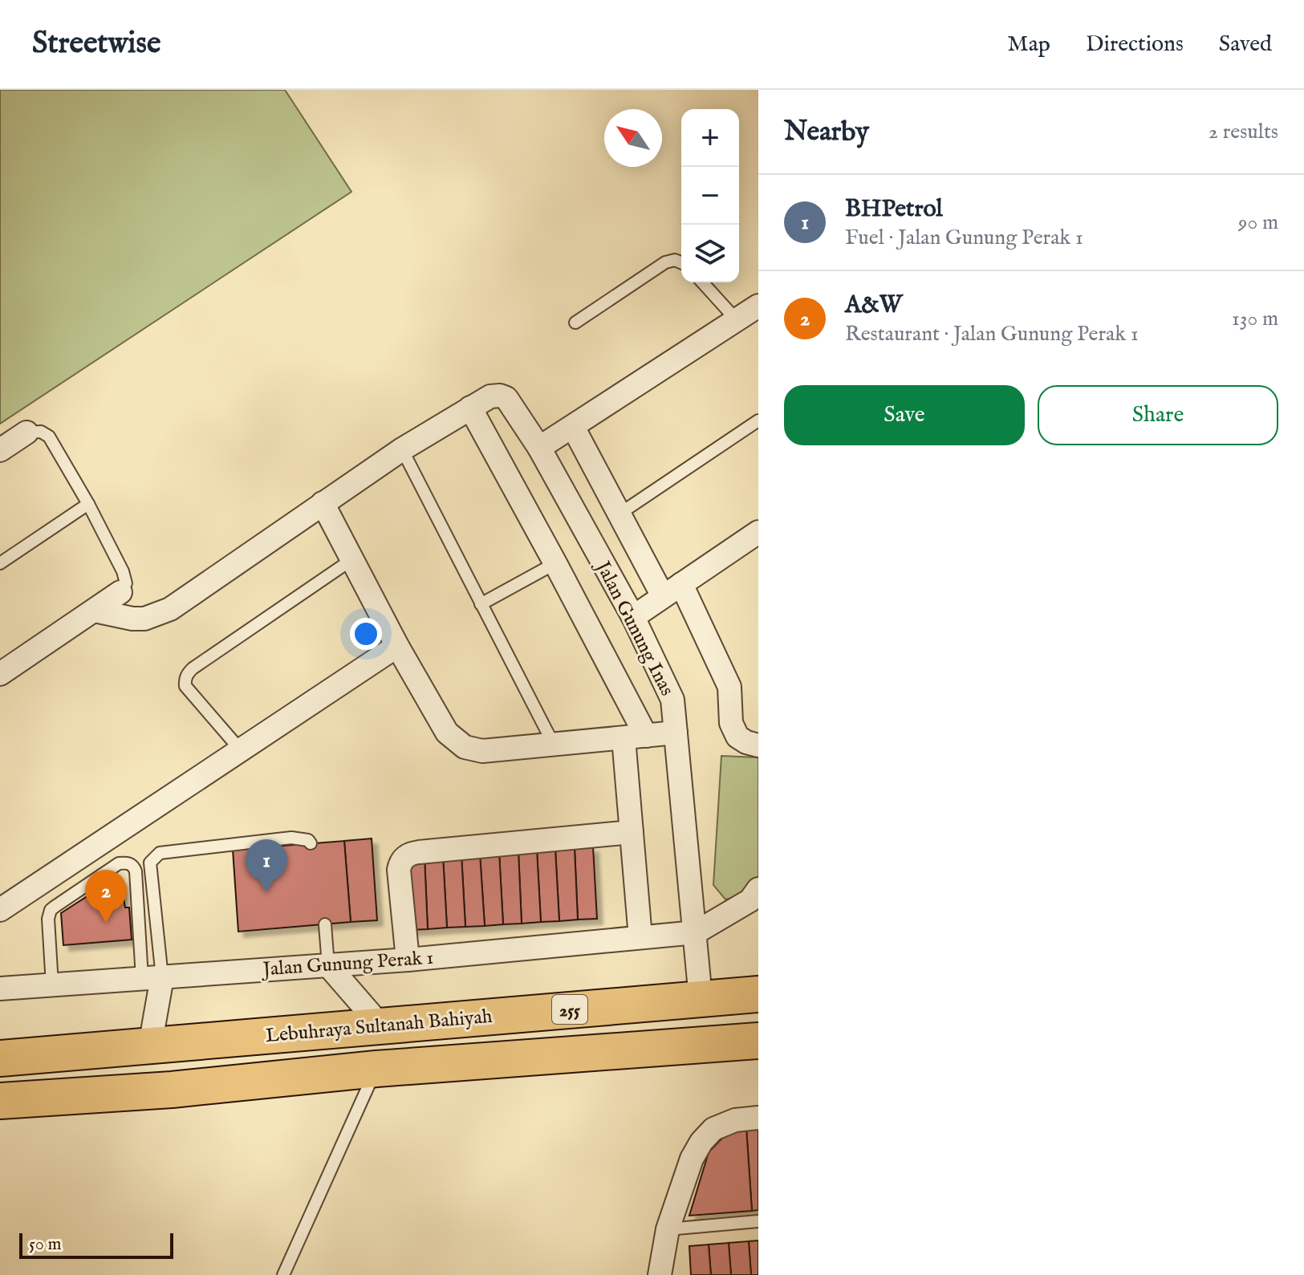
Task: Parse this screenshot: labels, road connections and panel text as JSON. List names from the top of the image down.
{
  "streets": {
    "main road": ["255", "Lebuhraya Sultanah Bahiyah"],
    "street": ["Jalan Gunung Inas", "Jalan Gunung Perak 1"]
  },
  "crossings": [
    ["Jalan Gunung Inas", "Jalan Gunung Perak 1"],
    ["Jalan Gunung Inas", "Lebuhraya Sultanah Bahiyah"]
  ],
  "scale_bar": "50 m",
  "north": "top left",
  "page": {
    "header": "Streetwise",
    "nav": ["Map", "Directions", "Saved"],
    "heading": ["Nearby", "2 results"],
    "map_buttons": ["+", "−"],
    "list": [
      {
        "mark": "1",
        "name": "BHPetrol",
        "note": "Fuel · Jalan Gunung Perak 1",
        "value": "90 m"
      },
      {
        "mark": "2",
        "name": "A&W",
        "note": "Restaurant · Jalan Gunung Perak 1",
        "value": "130 m"
      }
    ],
    "buttons": ["Save", "Share"],
    "pins": ["1", "2"],
    "scale": "50 m"
  }
}
